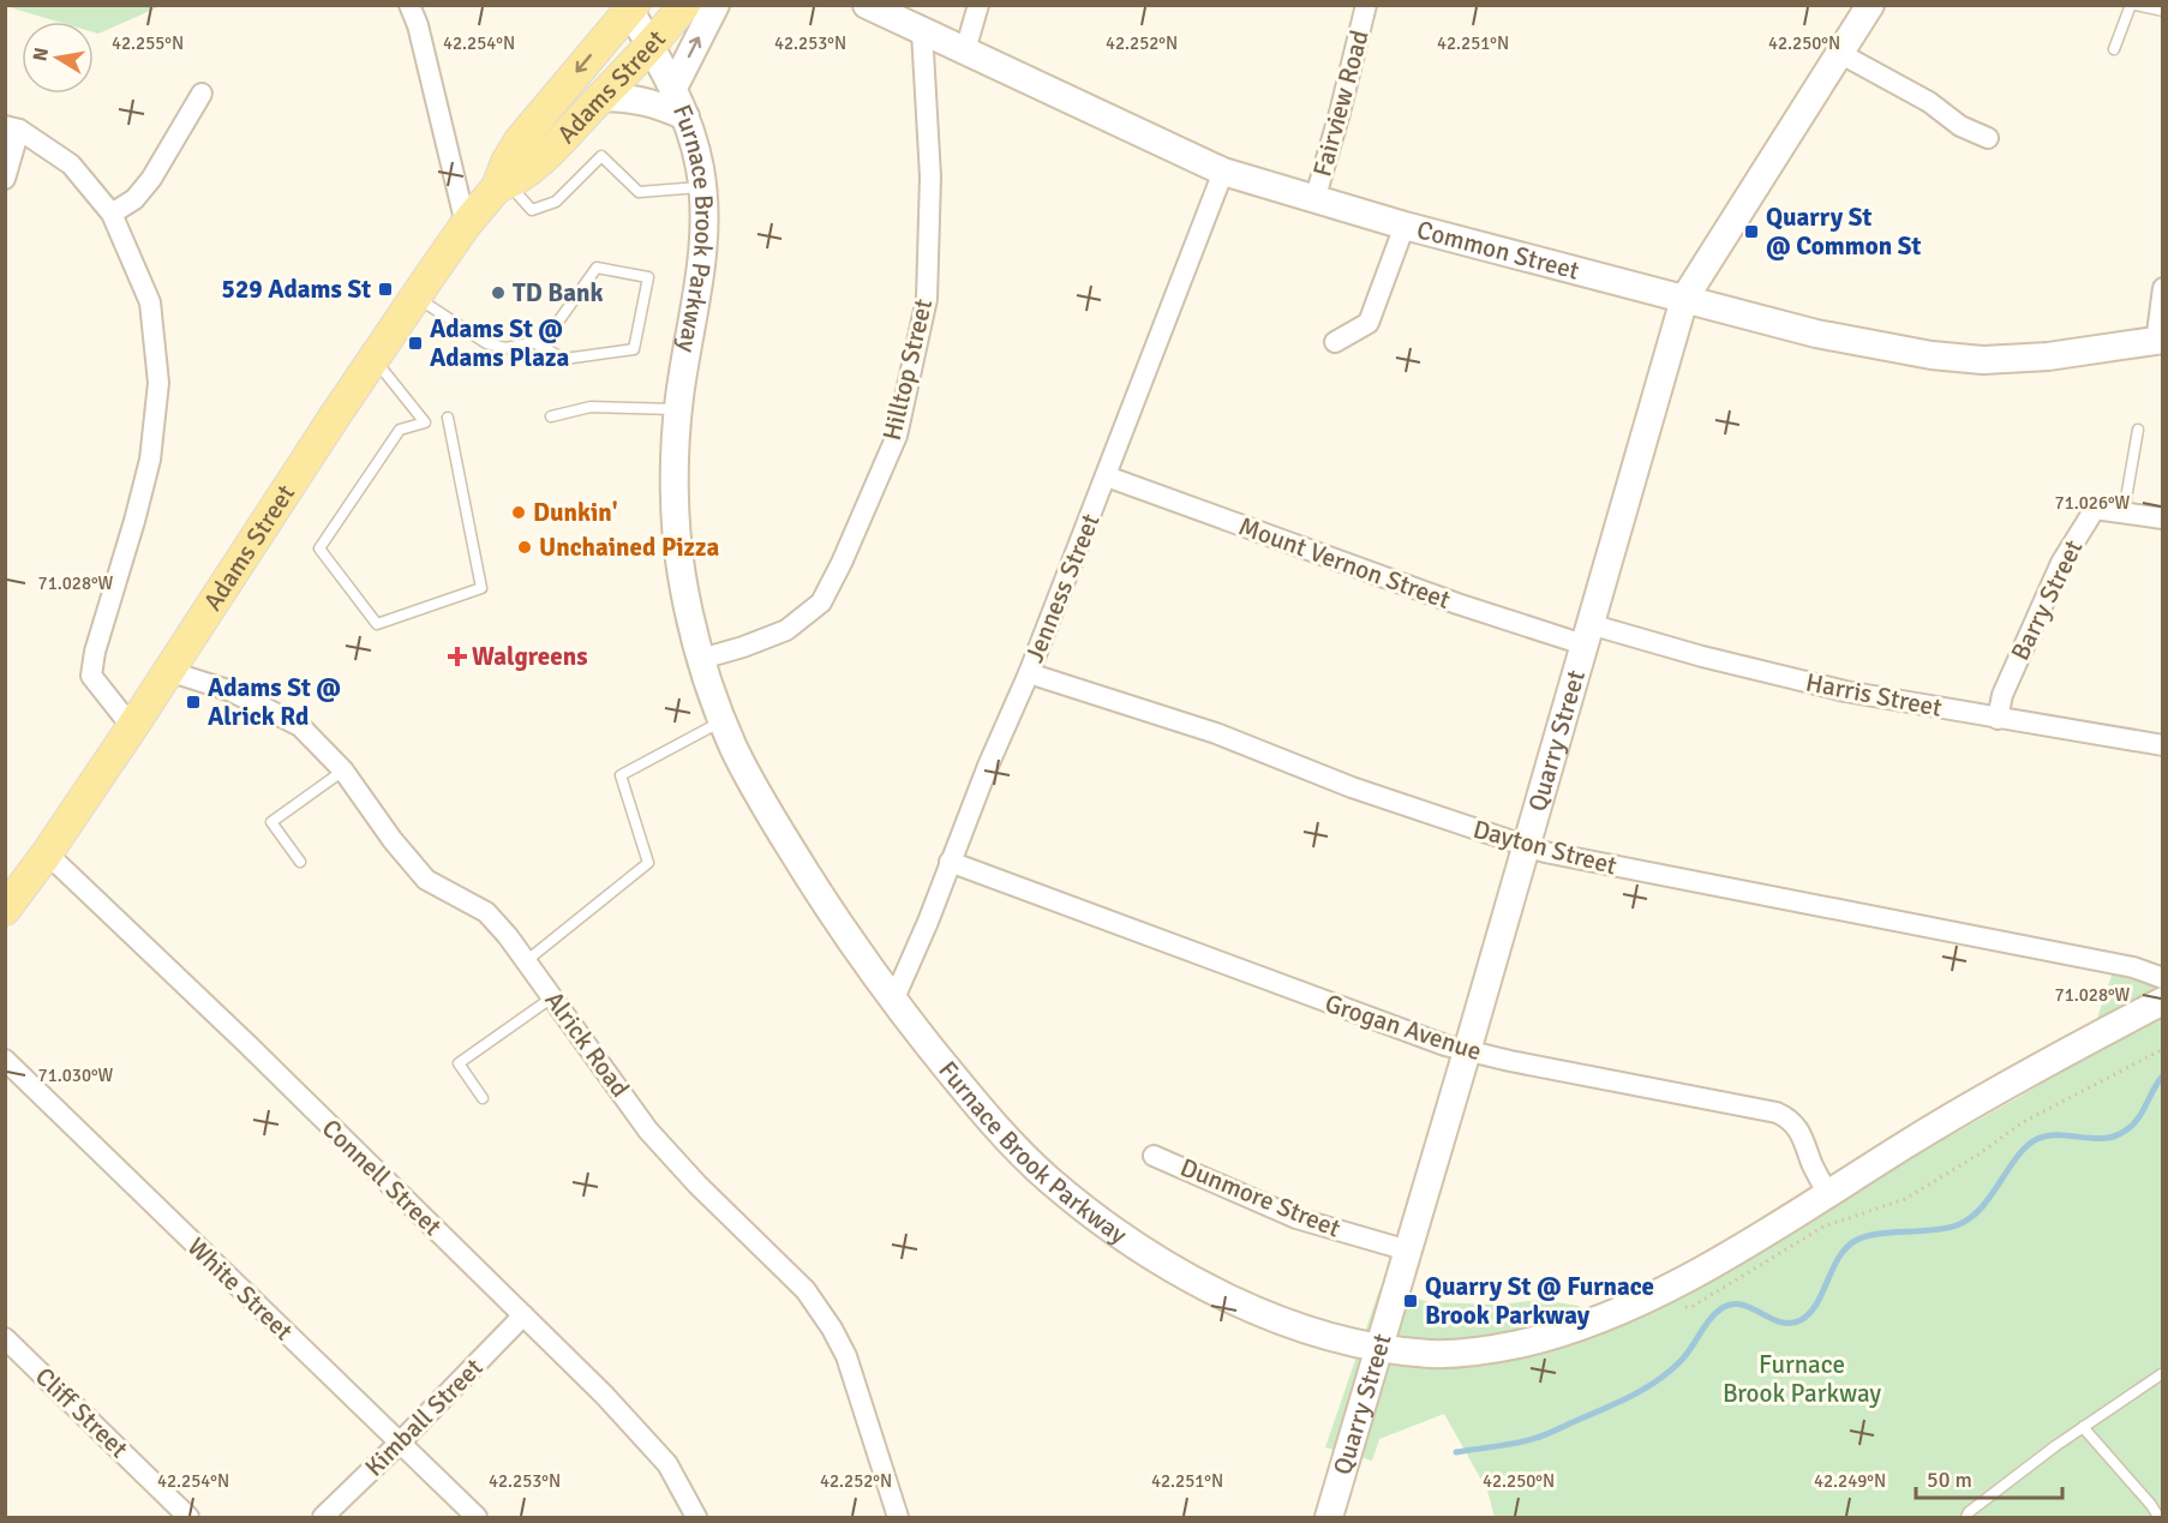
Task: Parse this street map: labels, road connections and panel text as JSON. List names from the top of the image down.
{
  "streets": {
    "main road": [
      "Adams Street",
      "Furnace Brook Parkway",
      "Common Street",
      "Quarry Street"
    ],
    "street": [
      "Fairview Road",
      "Hilltop Street",
      "Mount Vernon Street",
      "Jenness Street",
      "Barry Street",
      "Harris Street",
      "Dayton Street",
      "Grogan Avenue",
      "Alrick Road",
      "Connell Street",
      "Dunmore Street",
      "White Street",
      "Cliff Street",
      "Kimball Street"
    ]
  },
  "crossings": [
    ["Adams Street", "Furnace Brook Parkway"],
    ["Adams Street", "Alrick Road"],
    ["Adams Street", "Connell Street"],
    ["Fairview Road", "Common Street"],
    ["Furnace Brook Parkway", "Hilltop Street"],
    ["Furnace Brook Parkway", "Jenness Street"],
    ["Furnace Brook Parkway", "Quarry Street"],
    ["Furnace Brook Parkway", "Grogan Avenue"],
    ["Common Street", "Hilltop Street"],
    ["Common Street", "Jenness Street"],
    ["Common Street", "Quarry Street"],
    ["Mount Vernon Street", "Jenness Street"],
    ["Mount Vernon Street", "Harris Street"],
    ["Mount Vernon Street", "Quarry Street"],
    ["Jenness Street", "Dayton Street"],
    ["Jenness Street", "Grogan Avenue"],
    ["Barry Street", "Harris Street"],
    ["Harris Street", "Quarry Street"],
    ["Quarry Street", "Dayton Street"],
    ["Quarry Street", "Grogan Avenue"],
    ["Quarry Street", "Dunmore Street"],
    ["Connell Street", "Kimball Street"],
    ["White Street", "Kimball Street"]
  ],
  "parks": ["Furnace Brook Parkway"],
  "places": {
    "transit": [
      "Quarry St @ Common St",
      "529 Adams St",
      "Adams St @ Adams Plaza",
      "Adams St @ Alrick Rd",
      "Quarry St @ Furnace Brook Parkway"
    ],
    "other": ["TD Bank", "Dunkin'", "Unchained Pizza"],
    "health": ["Walgreens"]
  },
  "scale_bar": "50 m",
  "north": "left",
  "coordinates": [
    "42.255°N",
    "42.254°N",
    "42.253°N",
    "42.252°N",
    "42.251°N",
    "42.250°N",
    "71.026°W",
    "71.028°W",
    "71.030°W",
    "42.249°N"
  ]
}
